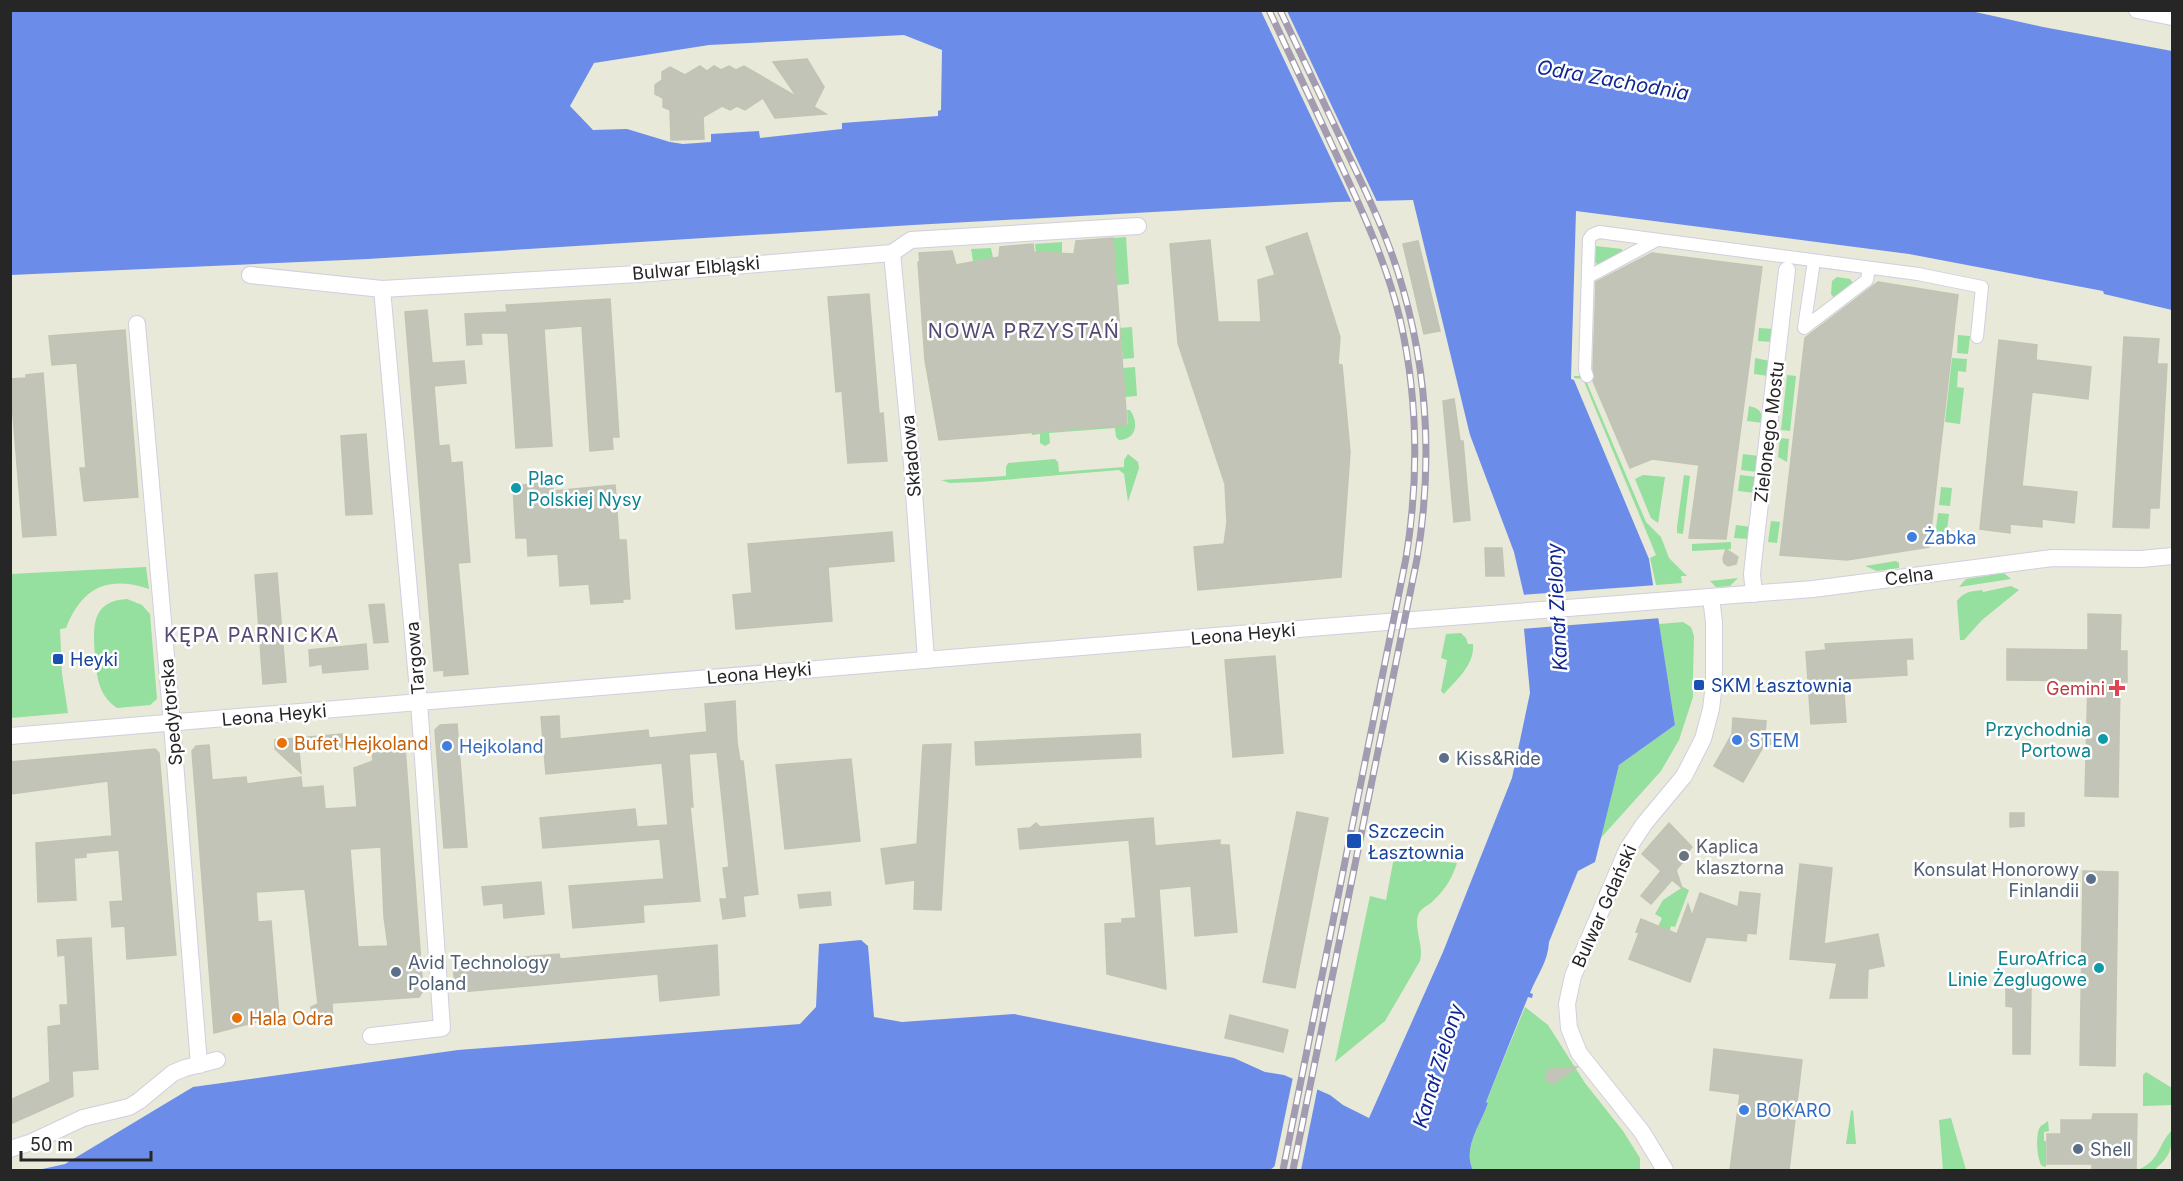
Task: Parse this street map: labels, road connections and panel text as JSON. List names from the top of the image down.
{
  "streets": {
    "street": [
      "Bulwar Elbląski",
      "Zielonego Mostu",
      "Składowa",
      "Celna",
      "Leona Heyki",
      "Targowa",
      "Spedytorska",
      "Bulwar Gdański"
    ]
  },
  "crossings": [
    ["Bulwar Elbląski", "Składowa"],
    ["Bulwar Elbląski", "Targowa"],
    ["Zielonego Mostu", "Celna"],
    ["Składowa", "Leona Heyki"],
    ["Celna", "Leona Heyki"],
    ["Celna", "Bulwar Gdański"],
    ["Leona Heyki", "Targowa"],
    ["Leona Heyki", "Spedytorska"]
  ],
  "districts": ["NOWA PRZYSTAŃ", "KĘPA PARNICKA"],
  "water": ["Odra Zachodnia", "Kanał Zielony"],
  "places": {
    "other": [
      "Plac Polskiej Nysy",
      "Żabka",
      "Przychodnia Portowa",
      "STEM",
      "Bufet Hejkoland",
      "Hejkoland",
      "Kiss&Ride",
      "Kaplica klasztorna",
      "Konsulat Honorowy Finlandii",
      "EuroAfrica Linie Żeglugowe",
      "Avid Technology Poland",
      "Hala Odra",
      "BOKARO",
      "Shell"
    ],
    "transit": ["Heyki", "SKM Łasztownia", "Szczecin Łasztownia"],
    "health": ["Gemini"]
  },
  "scale_bar": "50 m"
}
